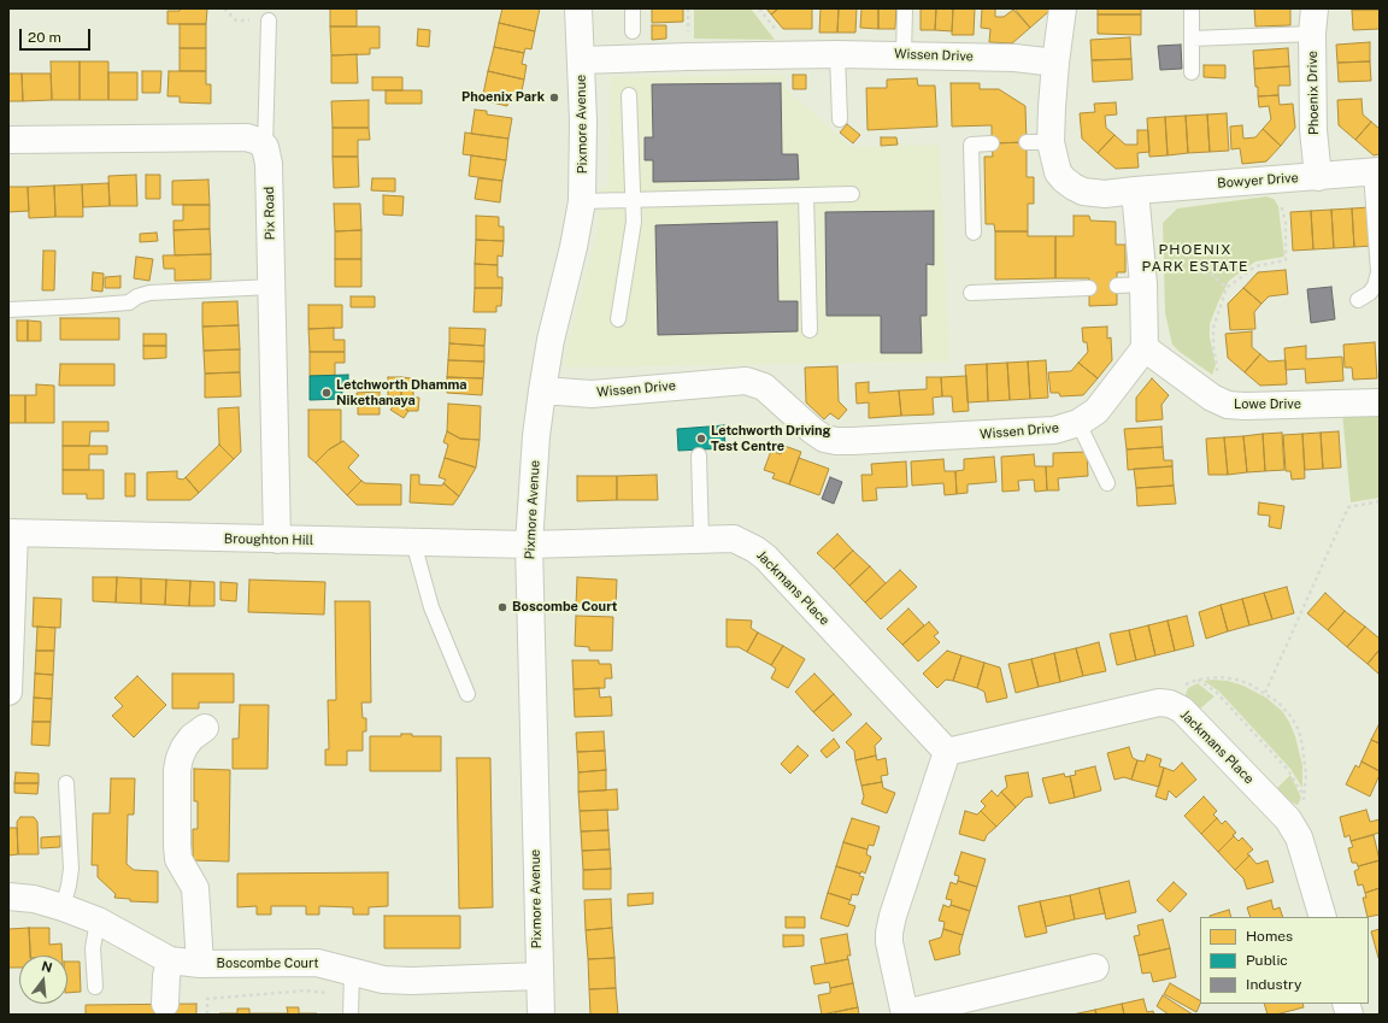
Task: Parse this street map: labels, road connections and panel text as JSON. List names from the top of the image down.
{
  "streets": {
    "street": [
      "Wissen Drive",
      "Phoenix Drive",
      "Pixmore Avenue",
      "Bowyer Drive",
      "Pix Road",
      "Lowe Drive",
      "Broughton Hill",
      "Jackmans Place",
      "Boscombe Court"
    ]
  },
  "crossings": [
    ["Wissen Drive", "Pixmore Avenue"],
    ["Wissen Drive", "Lowe Drive"],
    ["Phoenix Drive", "Bowyer Drive"],
    ["Pixmore Avenue", "Broughton Hill"],
    ["Pixmore Avenue", "Jackmans Place"],
    ["Pixmore Avenue", "Boscombe Court"],
    ["Pix Road", "Broughton Hill"],
    ["Broughton Hill", "Jackmans Place"]
  ],
  "districts": ["PHOENIX PARK ESTATE"],
  "places": [
    "Phoenix Park",
    "Letchworth Dhamma Nikethanaya",
    "Letchworth Driving Test Centre",
    "Boscombe Court"
  ],
  "legend": ["Homes", "Public", "Industry"],
  "scale_bar": "20 m",
  "north": "top"
}
